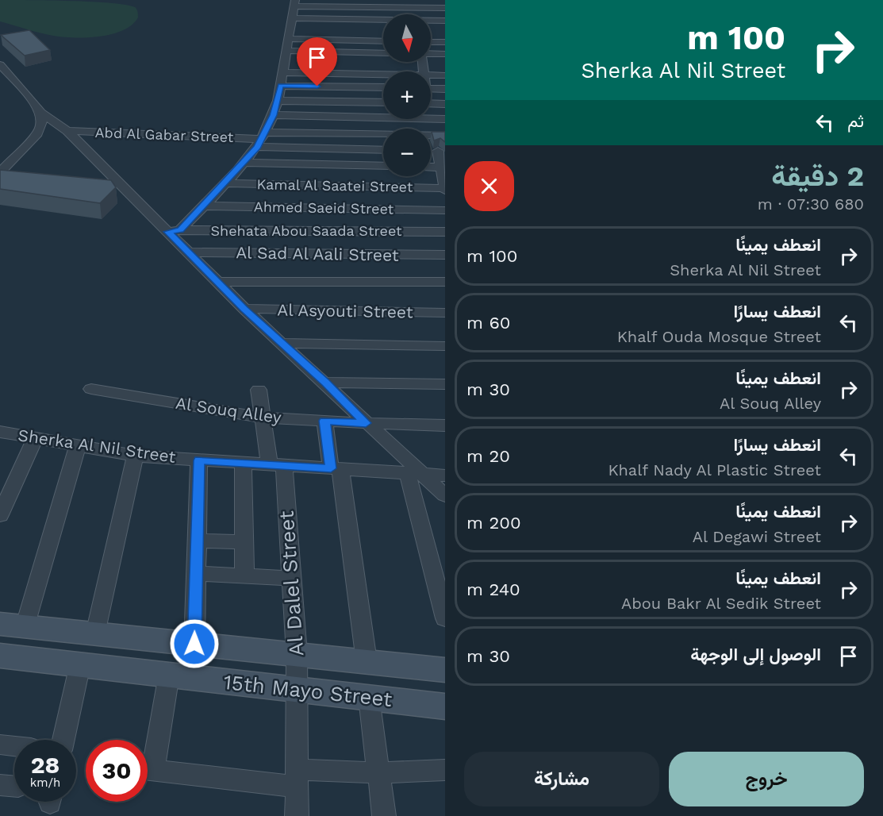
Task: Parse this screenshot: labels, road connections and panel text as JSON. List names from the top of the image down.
{
  "streets": {
    "main road": ["15th Mayo Street"],
    "street": [
      "Abd Al Gabar Street",
      "Kamal Al Saatei Street",
      "Ahmed Saeid Street",
      "Shehata Abou Saada Street",
      "Al Sad Al Aali Street",
      "Al Asyouti Street",
      "Al Souq Alley",
      "Sherka Al Nil Street",
      "Al Dalel Street"
    ]
  },
  "crossings": [
    ["Al Souq Alley", "Al Dalel Street"],
    ["Sherka Al Nil Street", "Al Dalel Street"],
    ["Al Dalel Street", "15th Mayo Street"]
  ],
  "north": "bottom",
  "page": {
    "turn": ["100 m", "Sherka Al Nil Street"],
    "map_buttons": ["+", "−"],
    "then": "ثم",
    "heading": ["2 دقيقة", "680 m · 07:30"],
    "list": [
      {
        "name": "انعطف يمينًا",
        "note": "Sherka Al Nil Street",
        "value": "100 m"
      },
      {
        "name": "انعطف يسارًا",
        "note": "Khalf Ouda Mosque Street",
        "value": "60 m"
      },
      {
        "name": "انعطف يمينًا",
        "note": "Al Souq Alley",
        "value": "30 m"
      },
      {
        "name": "انعطف يسارًا",
        "note": "Khalf Nady Al Plastic Street",
        "value": "20 m"
      },
      {
        "name": "انعطف يمينًا",
        "note": "Al Degawi Street",
        "value": "200 m"
      },
      {
        "name": "انعطف يمينًا",
        "note": "Abou Bakr Al Sedik Street",
        "value": "240 m"
      },
      {
        "name": "الوصول إلى الوجهة",
        "value": "30 m"
      }
    ],
    "speed": "28 km/h",
    "limit": "30",
    "buttons": ["خروج", "مشاركة"]
  }
}
